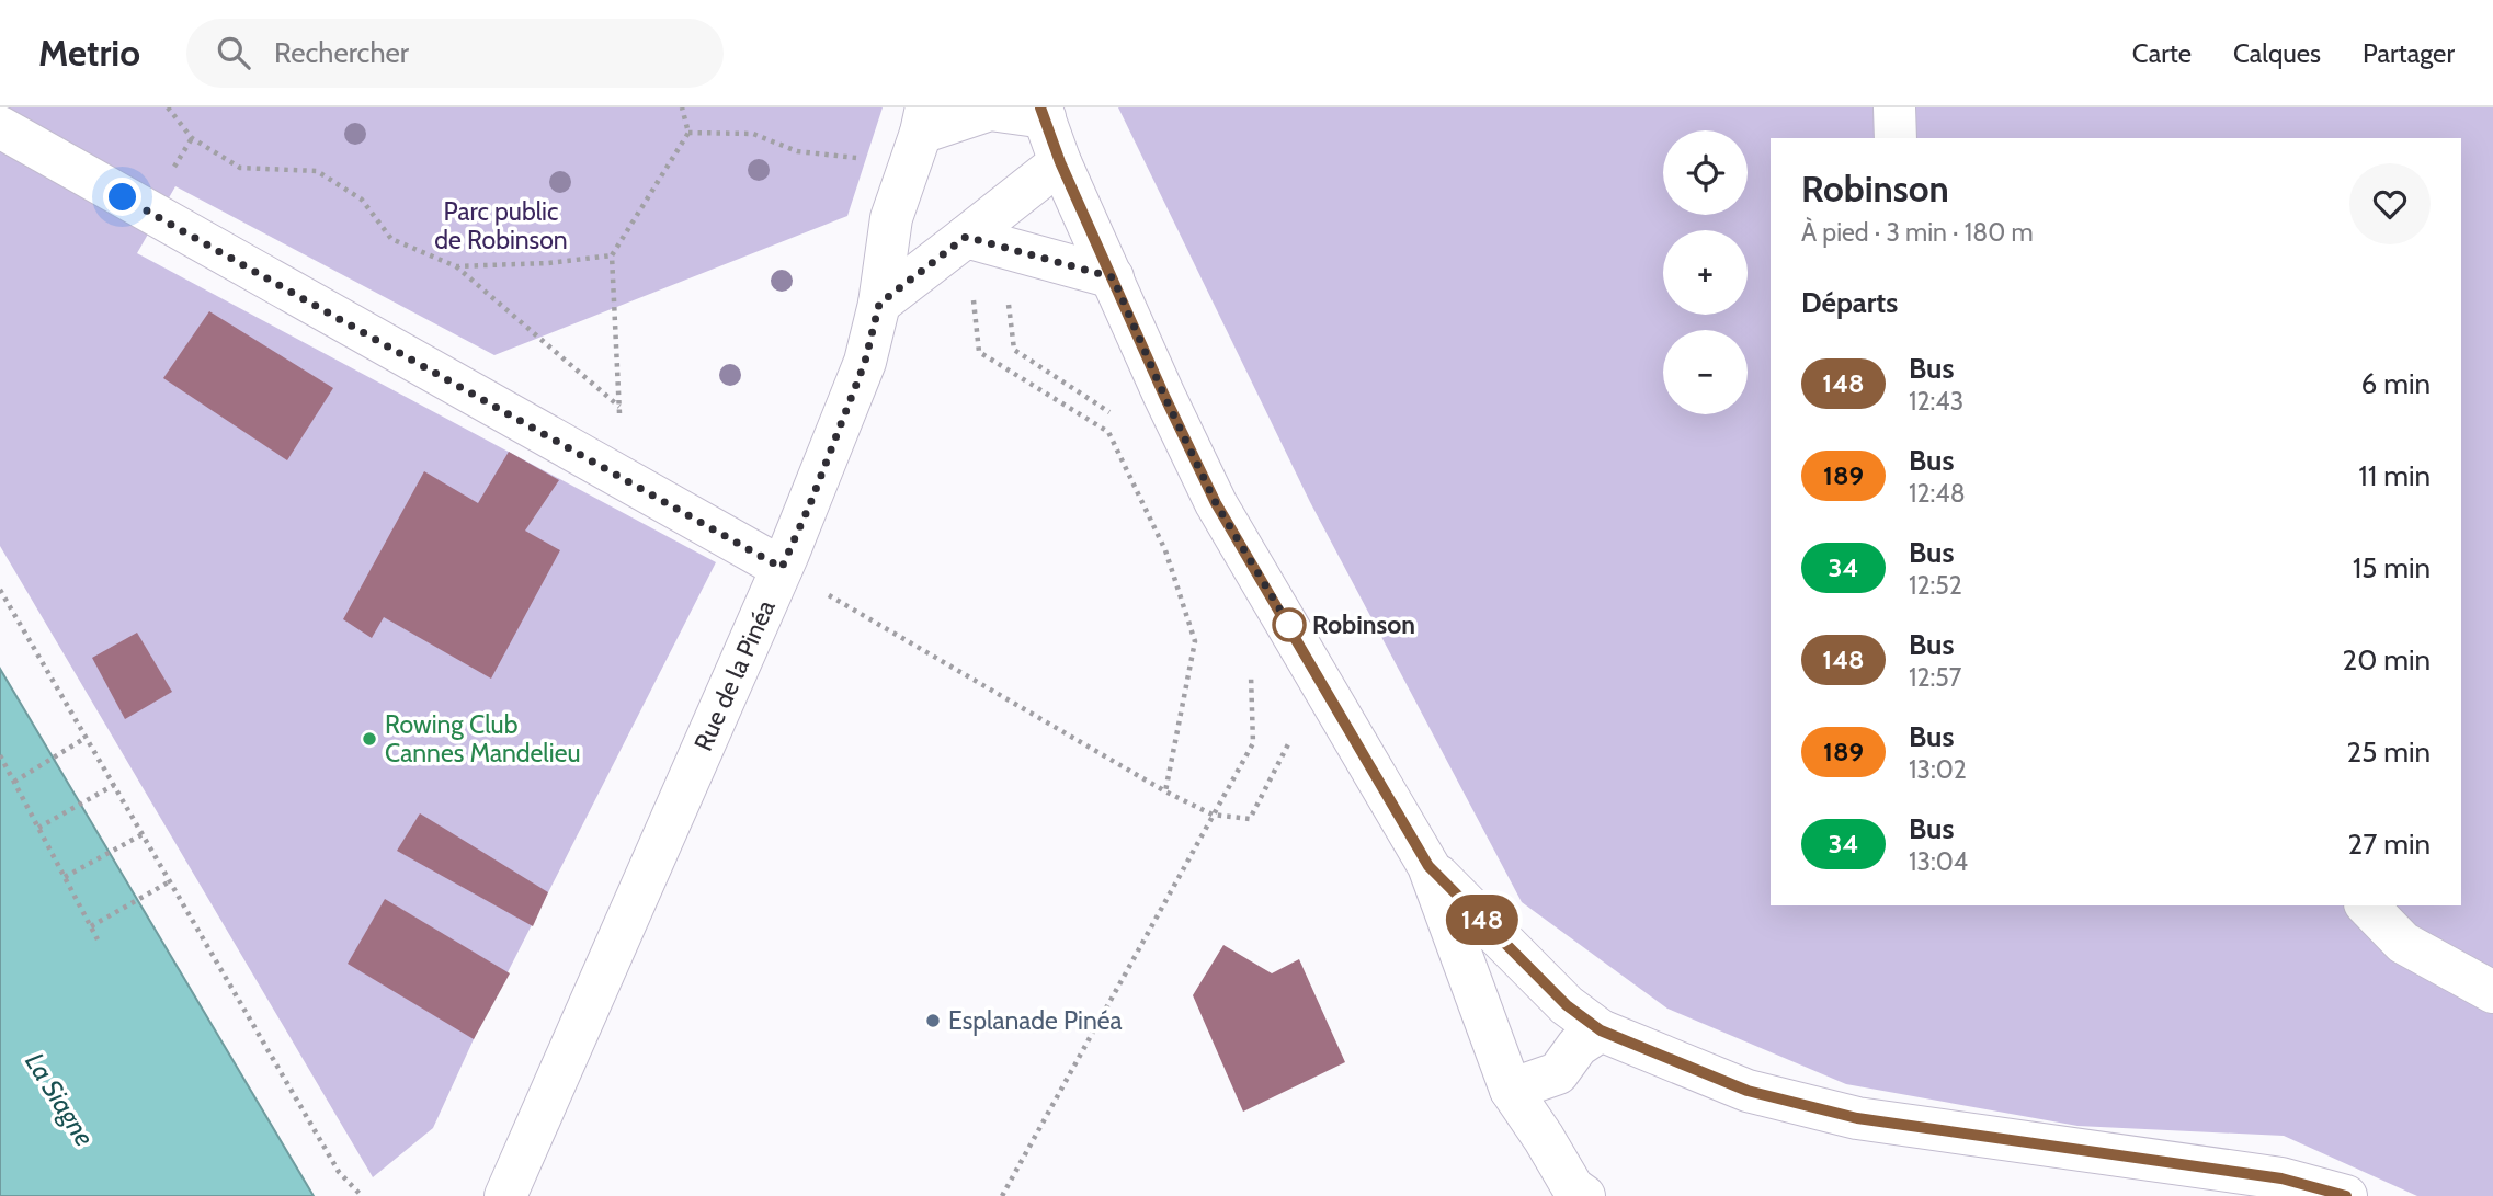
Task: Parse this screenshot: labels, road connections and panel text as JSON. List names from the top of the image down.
{
  "streets": {
    "main road": ["Rue de la Pinéa"]
  },
  "water": ["La Siagne"],
  "parks": ["Parc public de Robinson"],
  "places": ["Robinson", "Rowing Club Cannes Mandelieu", "Esplanade Pinéa"],
  "lines": ["bus line 148"],
  "page": {
    "header": "Metrio",
    "search": "Rechercher",
    "nav": ["Carte", "Calques", "Partager"],
    "on_map": "148",
    "map_buttons": ["+", "−"],
    "heading": [
      ["Robinson", "À pied · 3 min · 180 m"],
      "Départs"
    ],
    "list": [
      {
        "mark": "148",
        "name": "Bus",
        "note": "12:43",
        "value": "6 min"
      },
      {
        "mark": "189",
        "name": "Bus",
        "note": "12:48",
        "value": "11 min"
      },
      {
        "mark": "34",
        "name": "Bus",
        "note": "12:52",
        "value": "15 min"
      },
      {
        "mark": "148",
        "name": "Bus",
        "note": "12:57",
        "value": "20 min"
      },
      {
        "mark": "189",
        "name": "Bus",
        "note": "13:02",
        "value": "25 min"
      },
      {
        "mark": "34",
        "name": "Bus",
        "note": "13:04",
        "value": "27 min"
      }
    ]
  }
}
